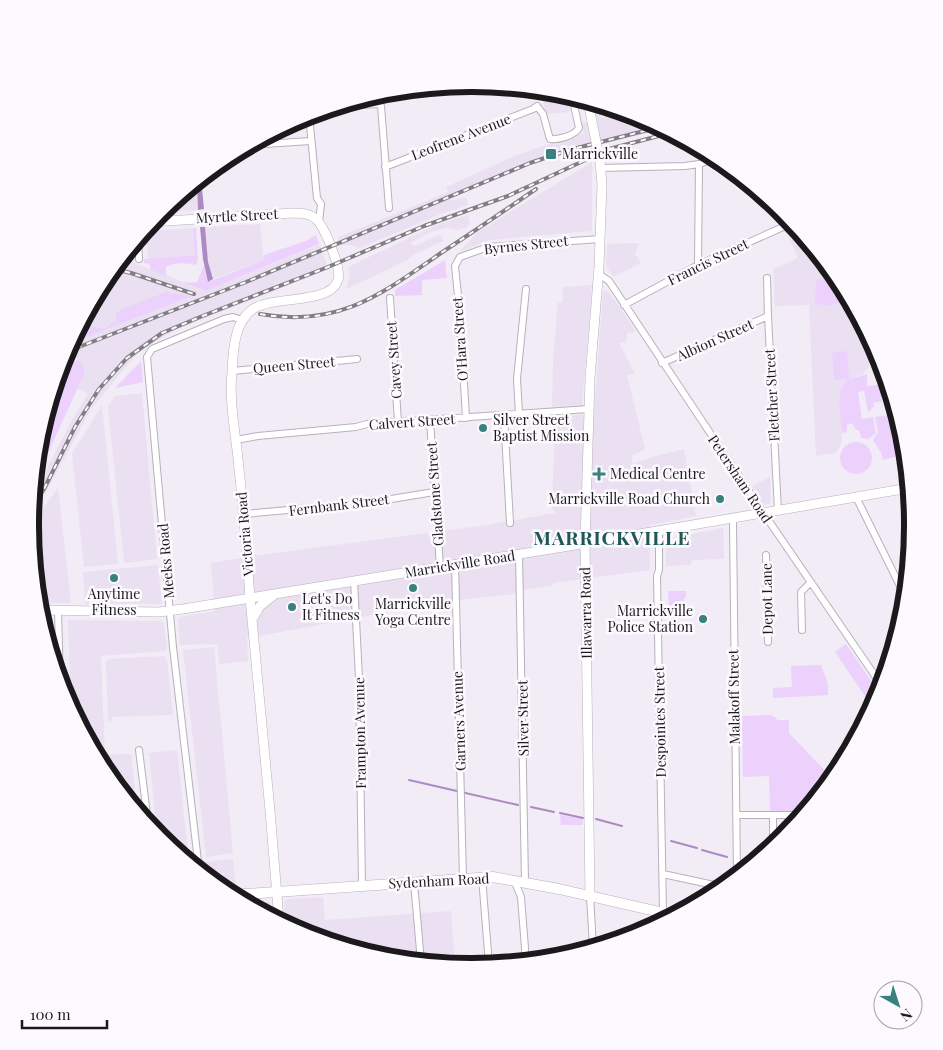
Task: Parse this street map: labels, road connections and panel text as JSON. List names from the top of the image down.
{
  "streets": {
    "main road": [
      "Myrtle Street",
      "Victoria Road",
      "Marrickville Road",
      "Illawarra Road",
      "Sydenham Road"
    ],
    "street": [
      "Leofrene Avenue",
      "Byrnes Street",
      "Francis Street",
      "O'Hara Street",
      "Albion Street",
      "Cavey Street",
      "Queen Street",
      "Fletcher Street",
      "Calvert Street",
      "Petersham Road",
      "Gladstone Street",
      "Fernbank Street",
      "Meeks Road",
      "Depot Lane",
      "Malakoff Street",
      "Silver Street",
      "Garners Avenue",
      "Despointes Street",
      "Frampton Avenue"
    ]
  },
  "crossings": [
    ["Byrnes Street", "O'Hara Street"],
    ["Byrnes Street", "Illawarra Road"],
    ["Francis Street", "Petersham Road"],
    ["O'Hara Street", "Calvert Street"],
    ["Albion Street", "Fletcher Street"],
    ["Albion Street", "Petersham Road"],
    ["Cavey Street", "Calvert Street"],
    ["Queen Street", "Victoria Road"],
    ["Fletcher Street", "Marrickville Road"],
    ["Calvert Street", "Gladstone Street"],
    ["Calvert Street", "Victoria Road"],
    ["Calvert Street", "Illawarra Road"],
    ["Petersham Road", "Marrickville Road"],
    ["Petersham Road", "Illawarra Road"],
    ["Gladstone Street", "Fernbank Street"],
    ["Gladstone Street", "Marrickville Road"],
    ["Fernbank Street", "Victoria Road"],
    ["Victoria Road", "Meeks Road"],
    ["Victoria Road", "Marrickville Road"],
    ["Victoria Road", "Sydenham Road"],
    ["Meeks Road", "Marrickville Road"],
    ["Marrickville Road", "Illawarra Road"],
    ["Marrickville Road", "Malakoff Street"],
    ["Marrickville Road", "Silver Street"],
    ["Marrickville Road", "Garners Avenue"],
    ["Marrickville Road", "Despointes Street"],
    ["Marrickville Road", "Frampton Avenue"],
    ["Illawarra Road", "Sydenham Road"],
    ["Silver Street", "Sydenham Road"],
    ["Garners Avenue", "Sydenham Road"],
    ["Frampton Avenue", "Sydenham Road"]
  ],
  "districts": ["MARRICKVILLE"],
  "places": {
    "transit": ["Marrickville"],
    "other": [
      "Silver Street Baptist Mission",
      "Marrickville Road Church",
      "Anytime Fitness",
      "Marrickville Yoga Centre",
      "Let's Do It Fitness",
      "Marrickville Police Station"
    ],
    "health": ["Medical Centre"]
  },
  "scale_bar": "100 m",
  "north": "bottom right"
}
